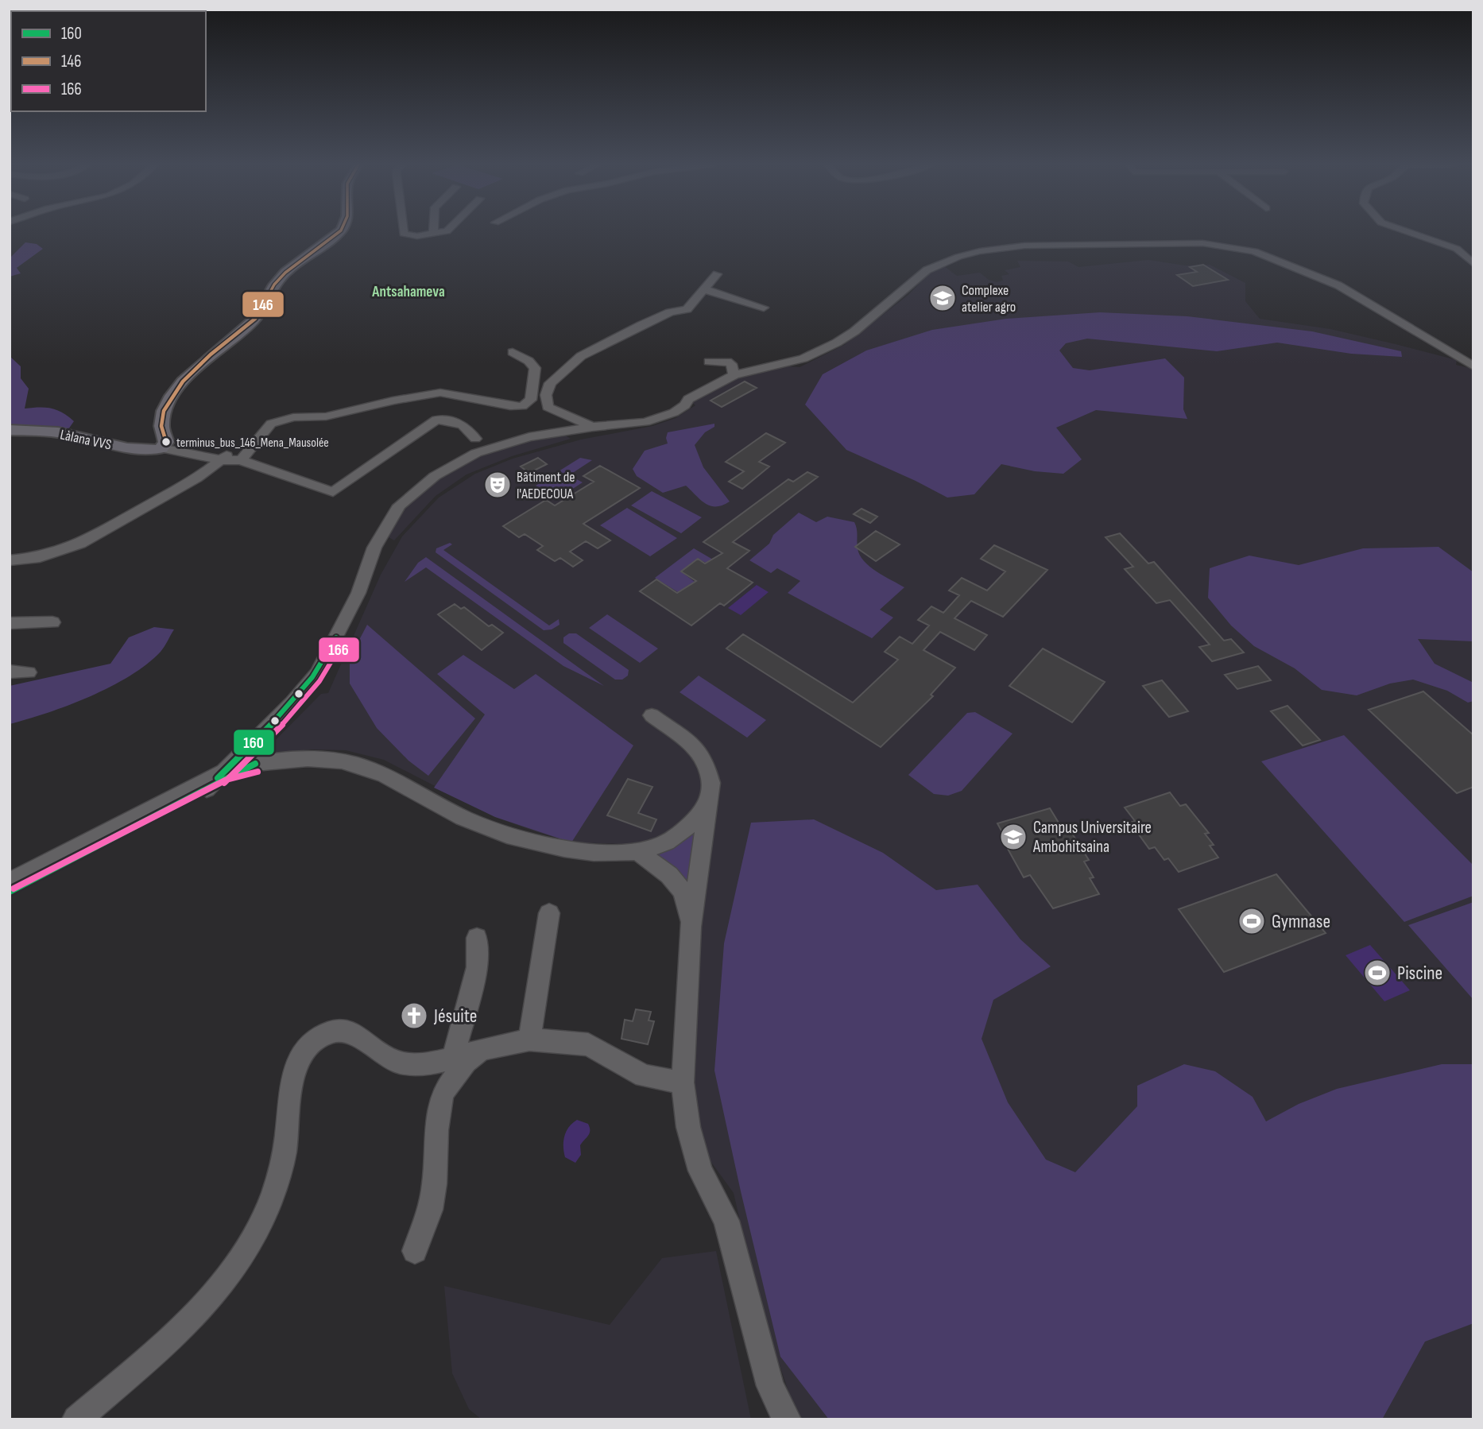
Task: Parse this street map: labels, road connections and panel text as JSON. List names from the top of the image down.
{
  "streets": {
    "main road": ["Làlana VVS"]
  },
  "districts": ["Antsahameva"],
  "places": {
    "school or university": ["Complexe atelier agro", "Campus Universitaire Ambohitsaina"],
    "other": ["terminus_bus_146_Mena_Mausolée"],
    "theatre": ["Bâtiment de l'AEDECOUA"],
    "sports": ["Gymnase", "Piscine"],
    "church": ["Jésuite"]
  },
  "lines": ["transit line 146", "transit line 160", "transit line 166"],
  "legend": ["160", "146", "166"]
}
